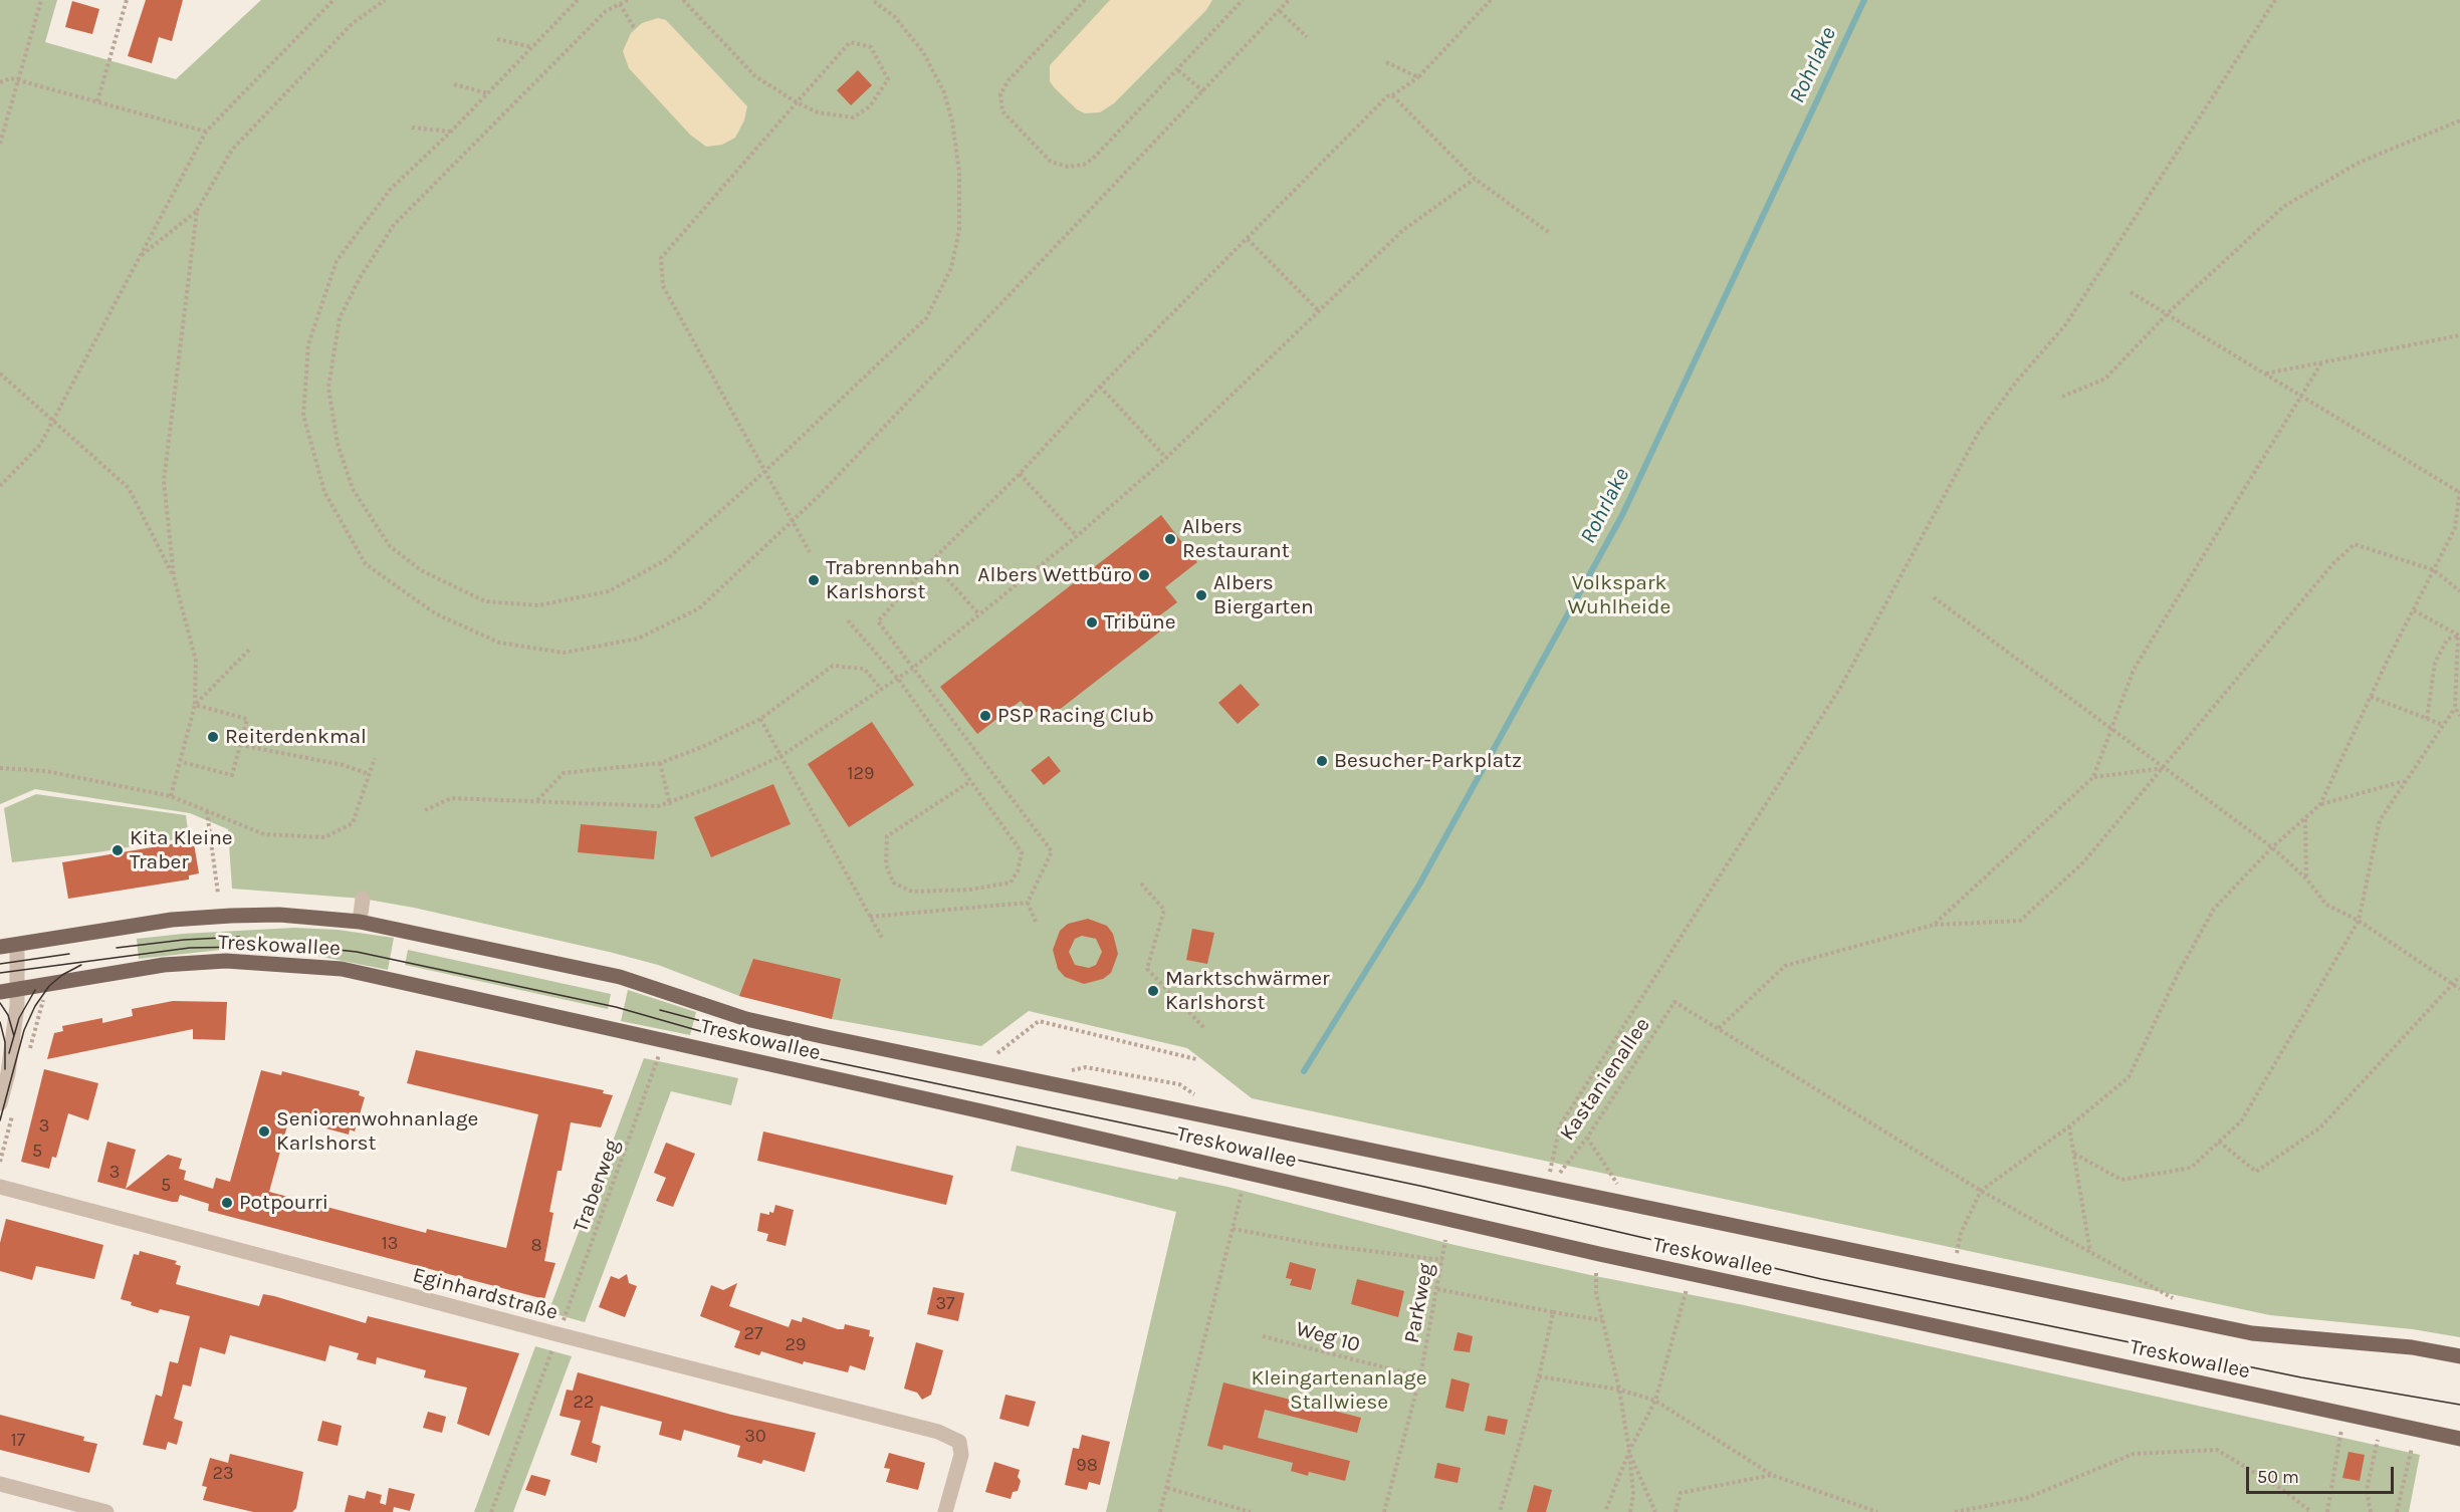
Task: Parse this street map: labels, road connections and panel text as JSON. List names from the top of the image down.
{
  "streets": {
    "main road": ["Treskowallee"],
    "street": ["Eginhardstraße"],
    "path": [
      "Kastanienallee",
      "Traberweg",
      "Parkweg",
      "Weg 10"
    ]
  },
  "crossings": [
    ["Parkweg", "Weg 10"]
  ],
  "water": ["Rohrlake"],
  "parks": ["Volkspark Wuhlheide", "Kleingartenanlage Stallwiese"],
  "places": [
    "Albers Restaurant",
    "Albers Wettbüro",
    "Trabrennbahn Karlshorst",
    "Albers Biergarten",
    "Tribüne",
    "PSP Racing Club",
    "Reiterdenkmal",
    "Besucher-Parkplatz",
    "Kita Kleine Traber",
    "Marktschwärmer Karlshorst",
    "Seniorenwohnanlage Karlshorst",
    "Potpourri"
  ],
  "house_numbers": [
    "129",
    "3",
    "5",
    "3",
    "5",
    "13",
    "8",
    "37",
    "27",
    "29",
    "22",
    "30",
    "17",
    "98",
    "23"
  ],
  "scale_bar": "50 m"
}
